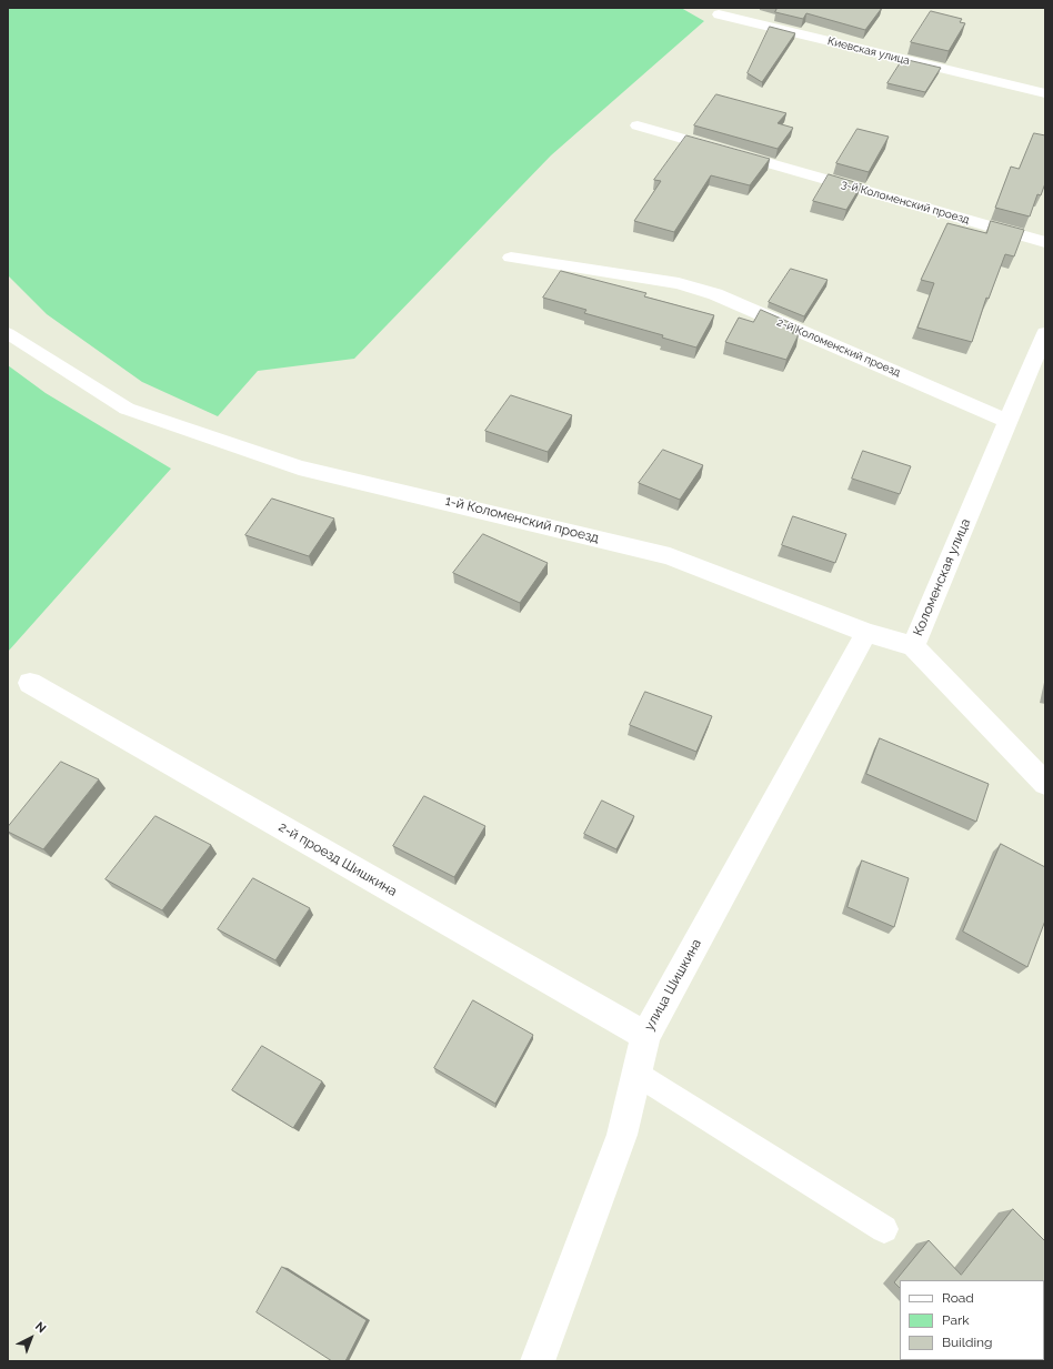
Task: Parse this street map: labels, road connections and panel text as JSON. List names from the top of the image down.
{
  "streets": {
    "street": [
      "Киевская улица",
      "3-й Коломенский проезд",
      "2-й Коломенский проезд",
      "1-й Коломенский проезд",
      "Коломенская улица",
      "2-й проезд Шишкина",
      "улица Шишкина"
    ]
  },
  "crossings": [
    ["2-й Коломенский проезд", "Коломенская улица"],
    ["1-й Коломенский проезд", "Коломенская улица"],
    ["1-й Коломенский проезд", "улица Шишкина"],
    ["2-й проезд Шишкина", "улица Шишкина"]
  ],
  "legend": ["Road", "Park", "Building"],
  "north": "top right"
}
